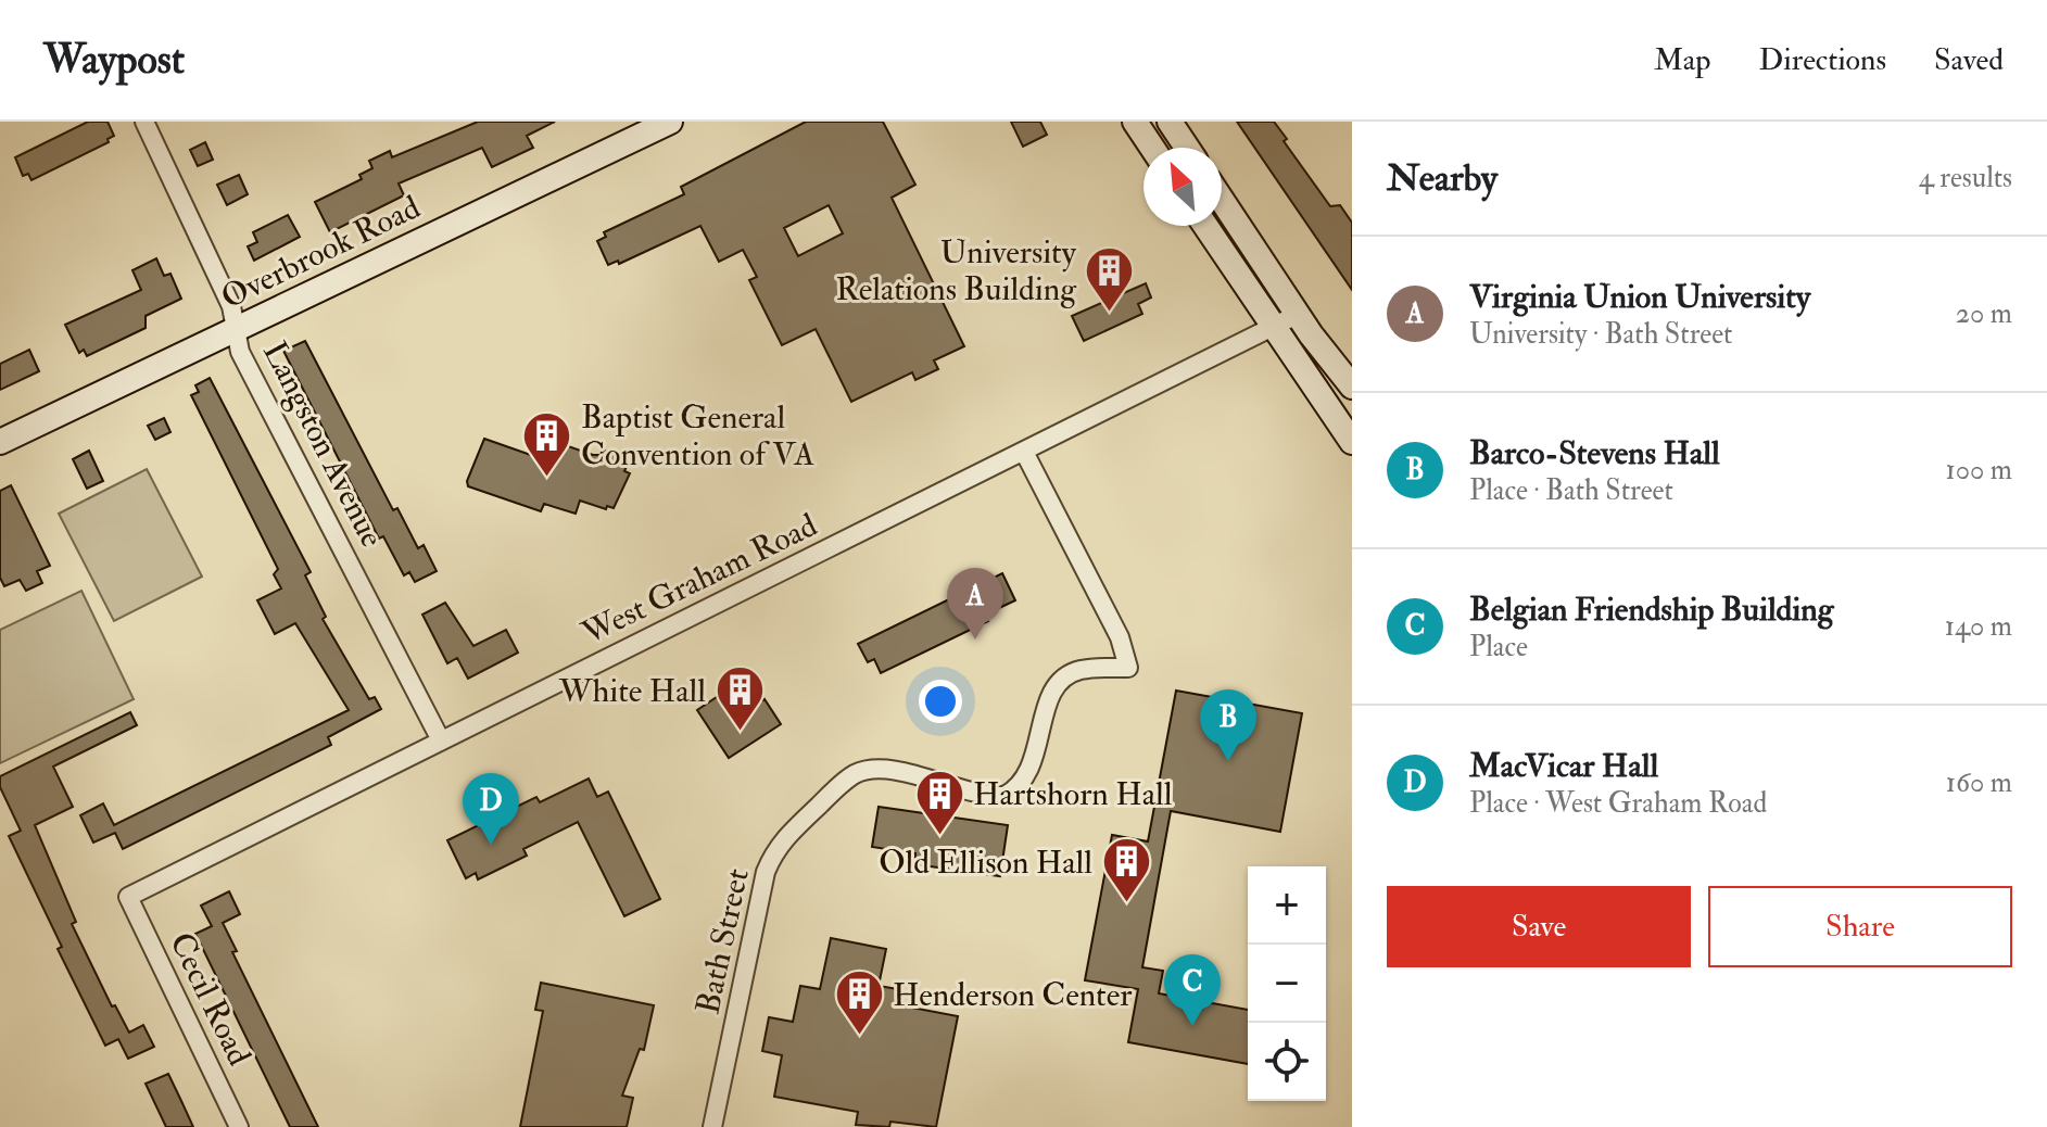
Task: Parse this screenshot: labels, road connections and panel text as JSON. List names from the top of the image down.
{
  "streets": {
    "street": [
      "Overbrook Road",
      "Langston Avenue",
      "West Graham Road",
      "Bath Street",
      "Cecil Road"
    ]
  },
  "crossings": [
    ["Overbrook Road", "Langston Avenue"],
    ["Langston Avenue", "West Graham Road"],
    ["West Graham Road", "Bath Street"],
    ["West Graham Road", "Cecil Road"]
  ],
  "places": {
    "building": [
      "University Relations Building",
      "Baptist General Convention of VA",
      "White Hall",
      "Hartshorn Hall",
      "Old Ellison Hall",
      "Henderson Center"
    ]
  },
  "north": "top left",
  "page": {
    "header": "Waypost",
    "nav": ["Map", "Directions", "Saved"],
    "heading": ["Nearby", "4 results"],
    "list": [
      {
        "mark": "A",
        "name": "Virginia Union University",
        "note": "University · Bath Street",
        "value": "20 m"
      },
      {
        "mark": "B",
        "name": "Barco-Stevens Hall",
        "note": "Place · Bath Street",
        "value": "100 m"
      },
      {
        "mark": "C",
        "name": "Belgian Friendship Building",
        "note": "Place",
        "value": "140 m"
      },
      {
        "mark": "D",
        "name": "MacVicar Hall",
        "note": "Place · West Graham Road",
        "value": "160 m"
      }
    ],
    "pins": [
      "A",
      "B",
      "D",
      "C"
    ],
    "buttons": ["Save", "Share"],
    "map_buttons": ["+", "−"]
  }
}
